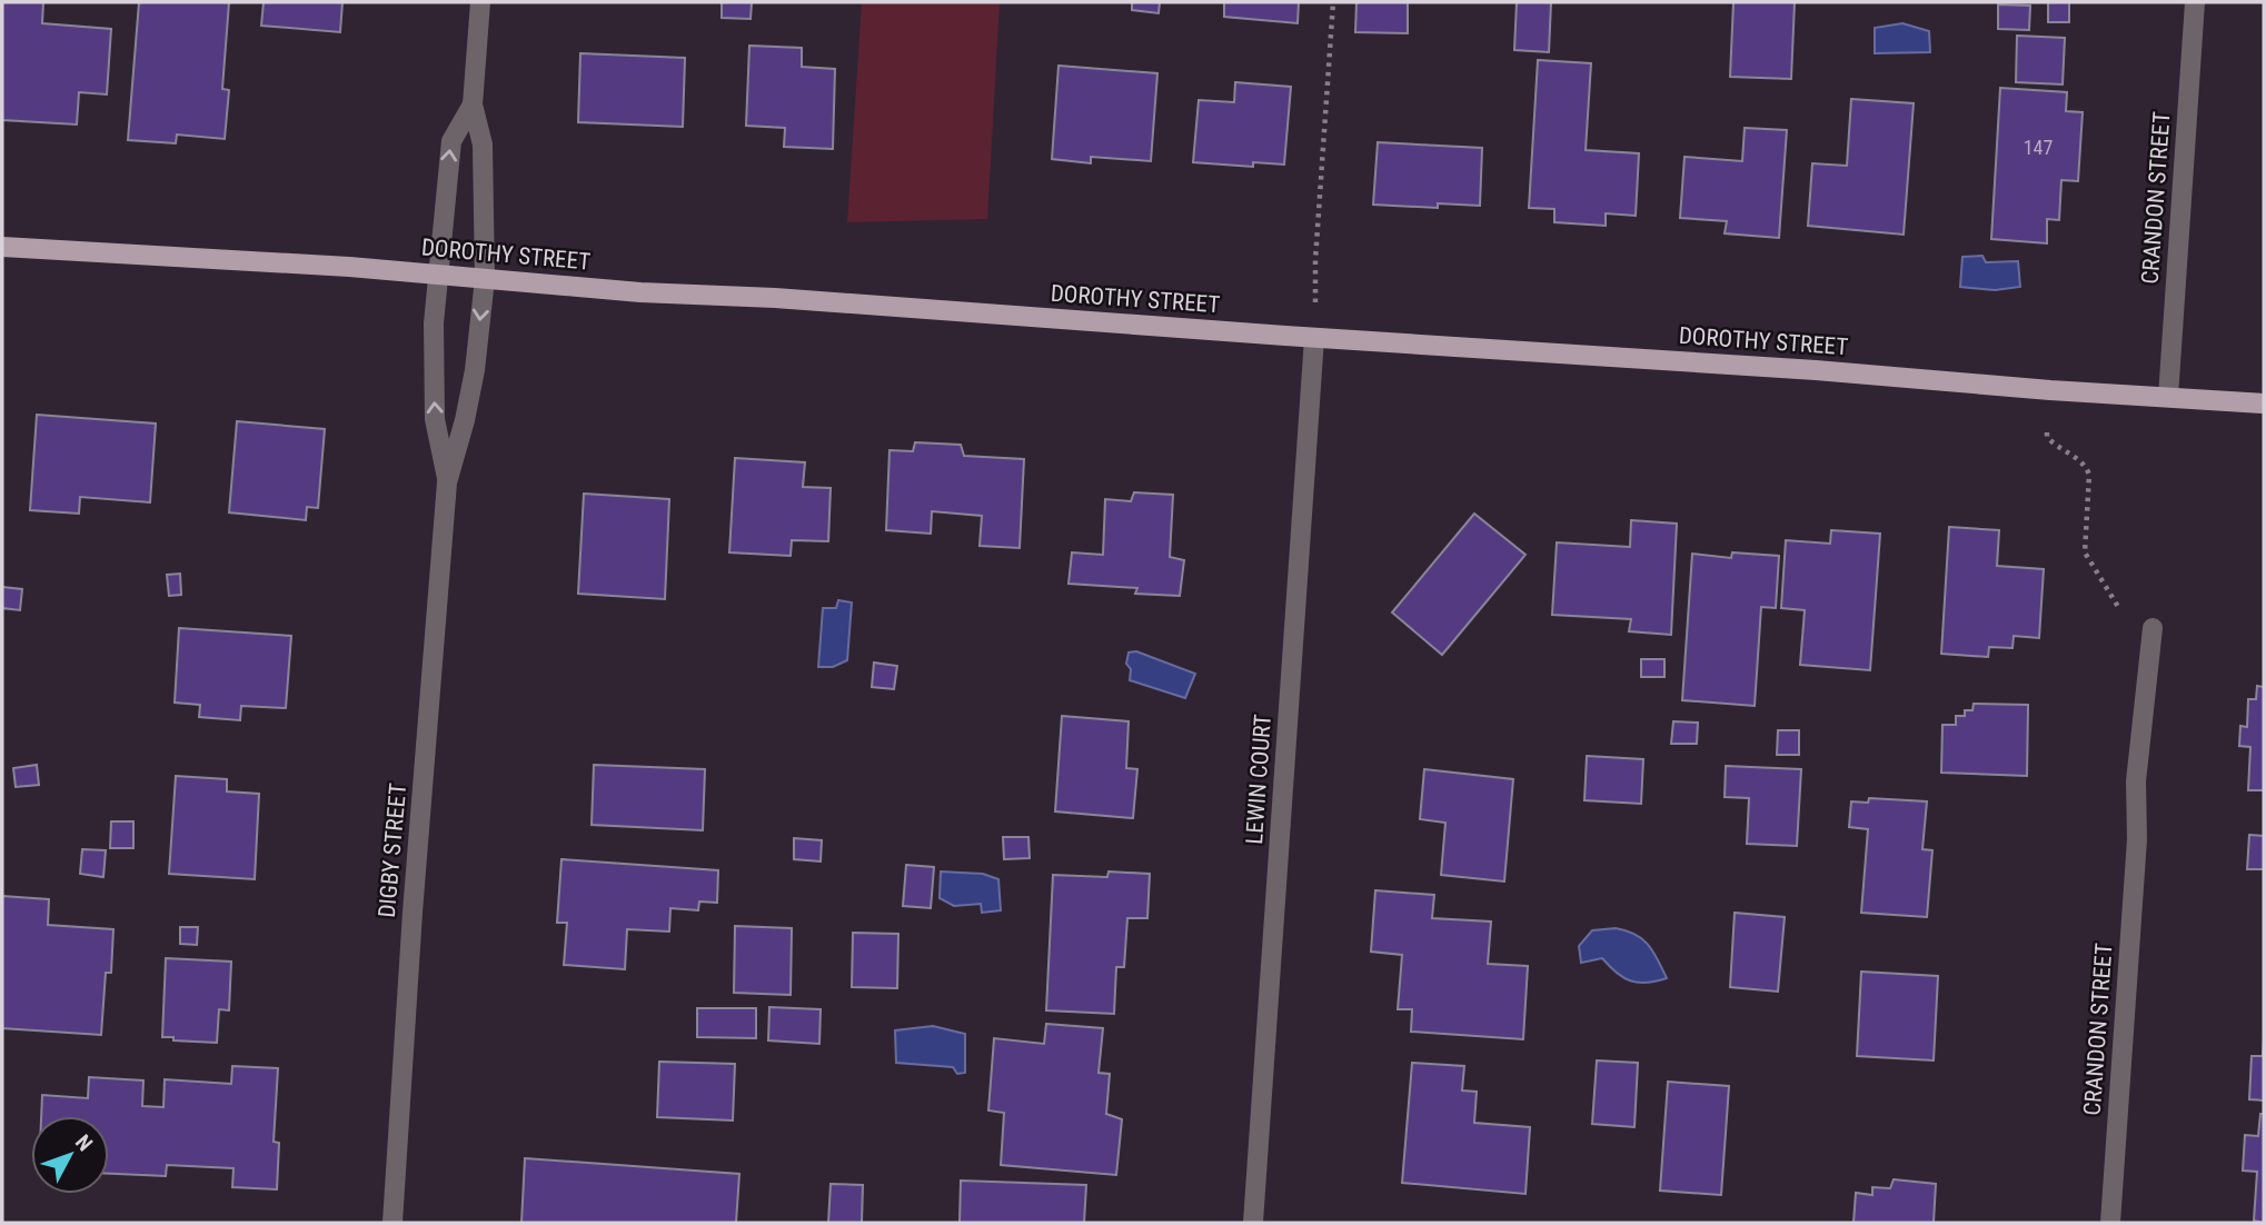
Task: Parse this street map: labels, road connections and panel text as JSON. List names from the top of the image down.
{
  "streets": {
    "main road": ["DOROTHY STREET"],
    "street": ["CRANDON STREET", "LEWIN COURT", "DIGBY STREET"]
  },
  "crossings": [
    ["CRANDON STREET", "DOROTHY STREET"],
    ["DOROTHY STREET", "LEWIN COURT"],
    ["DOROTHY STREET", "DIGBY STREET"]
  ],
  "house_numbers": ["147"],
  "north": "top right"
}
